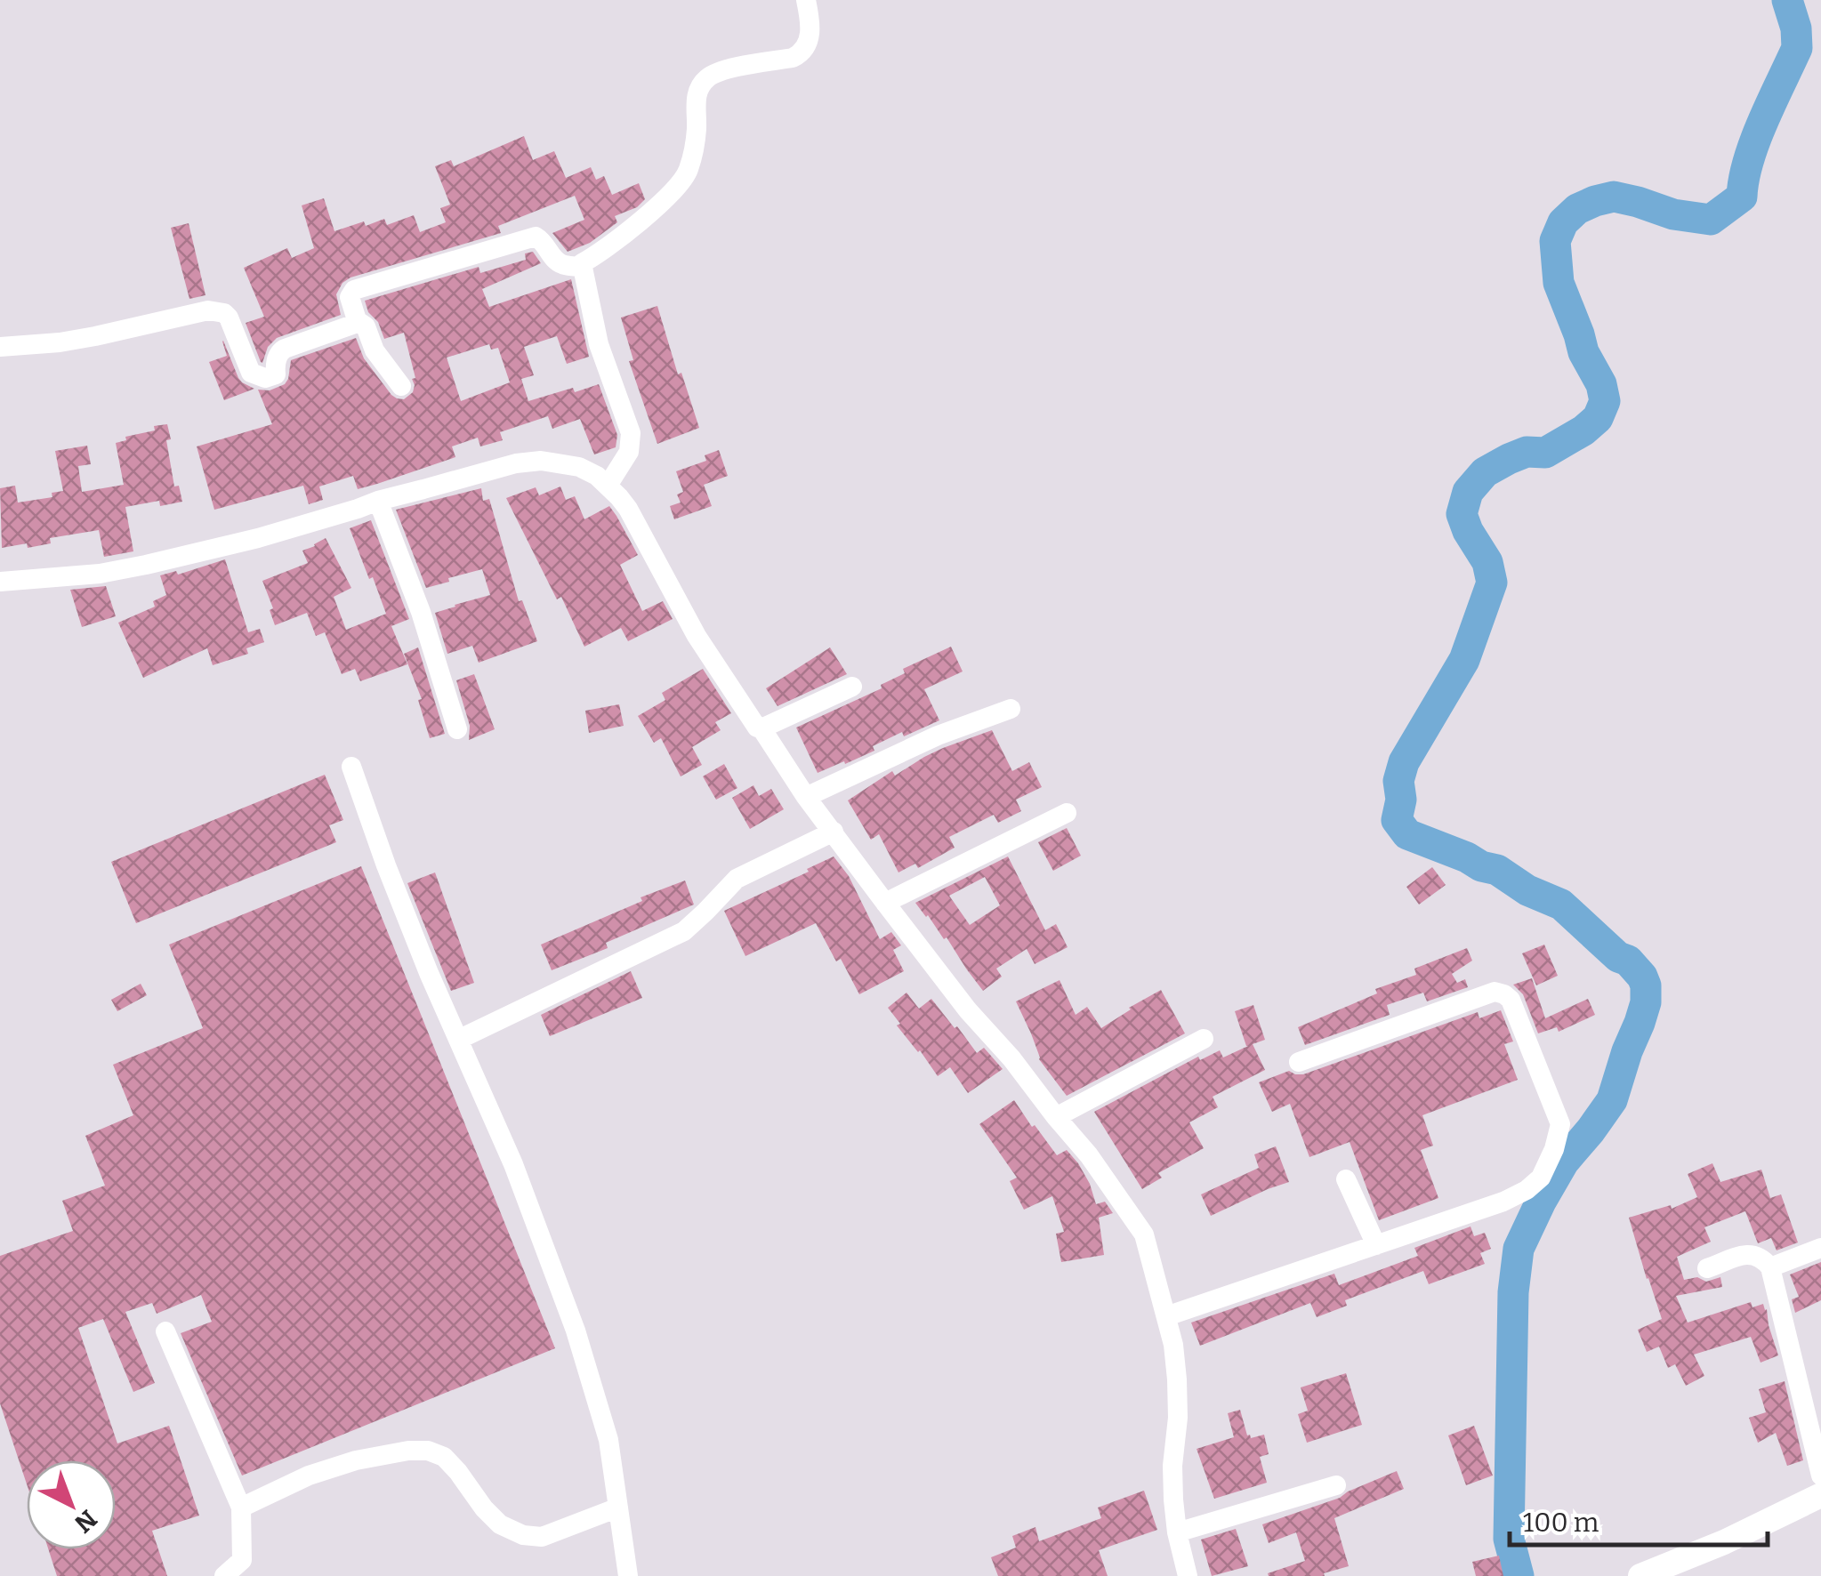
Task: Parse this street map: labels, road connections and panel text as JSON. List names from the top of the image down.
{
  "scale_bar": "100 m",
  "north": "bottom right"
}
